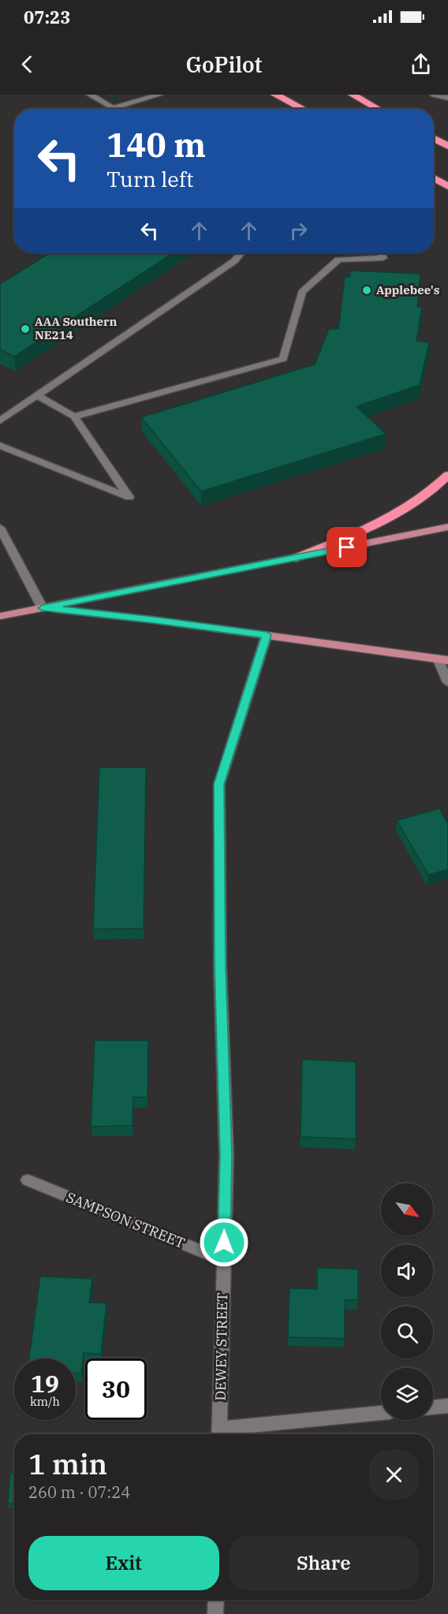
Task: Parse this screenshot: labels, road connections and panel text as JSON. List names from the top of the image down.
{
  "streets": {
    "street": ["SAMPSON STREET", "DEWEY STREET"]
  },
  "crossings": [
    ["SAMPSON STREET", "DEWEY STREET"]
  ],
  "places": ["Applebee's", "AAA Southern NE214"],
  "north": "bottom right",
  "page": {
    "status": "07:23",
    "header": "GoPilot",
    "turn": ["140 m", "Turn left"],
    "speed": "19 km/h",
    "limit": "30",
    "heading": ["1 min", "260 m · 07:24"],
    "buttons": ["Exit", "Share"]
  }
}
